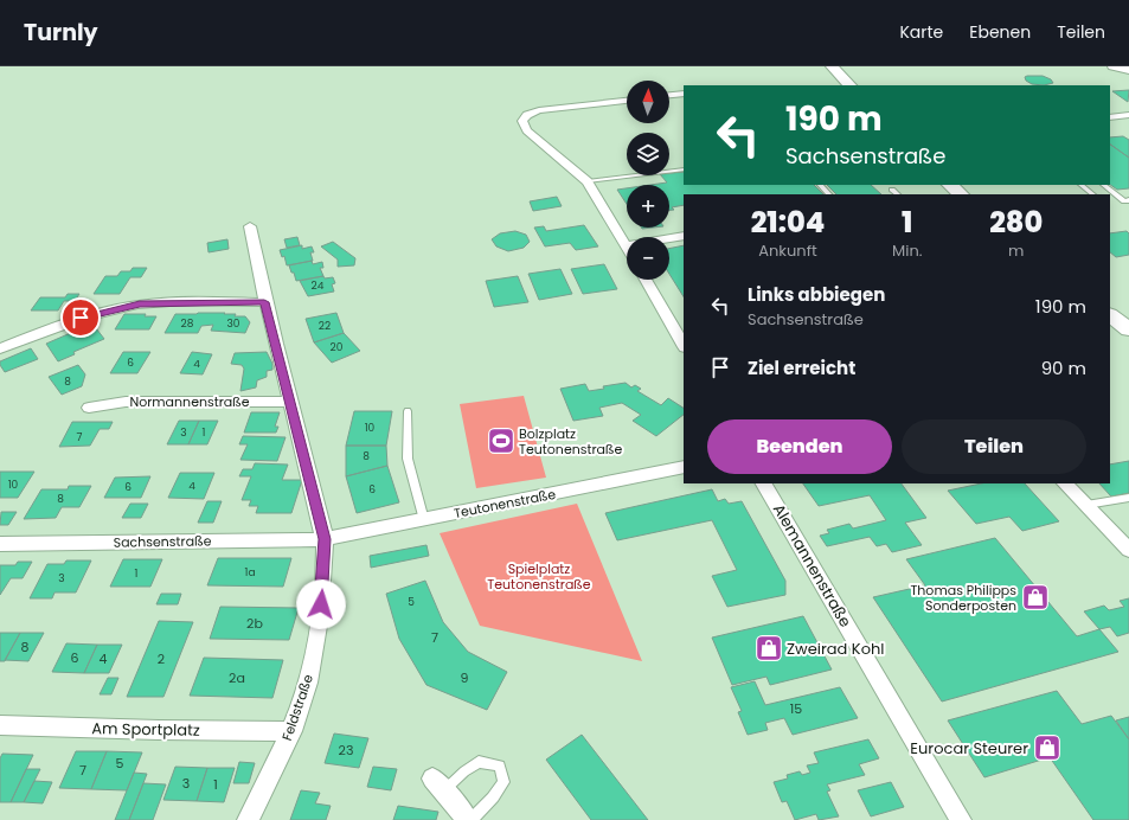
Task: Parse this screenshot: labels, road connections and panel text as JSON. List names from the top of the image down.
{
  "streets": {
    "street": [
      "Normannenstraße",
      "Teutonenstraße",
      "Sachsenstraße",
      "Alemannenstraße",
      "Feldstraße",
      "Am Sportplatz"
    ]
  },
  "crossings": [
    ["Normannenstraße", "Feldstraße"],
    ["Teutonenstraße", "Sachsenstraße"],
    ["Teutonenstraße", "Feldstraße"],
    ["Sachsenstraße", "Feldstraße"],
    ["Feldstraße", "Am Sportplatz"]
  ],
  "parks": ["Spielplatz Teutonenstraße"],
  "places": {
    "sports": ["Bolzplatz Teutonenstraße"],
    "shop": ["Thomas Philipps Sonderposten", "Zweirad Kohl", "Eurocar Steurer"]
  },
  "house_numbers": [
    "24",
    "28",
    "30",
    "22",
    "20",
    "6",
    "4",
    "8",
    "10",
    "3",
    "1",
    "7",
    "8",
    "10",
    "4",
    "6",
    "6",
    "8",
    "1a",
    "1",
    "3",
    "5",
    "2b",
    "7",
    "8",
    "6",
    "4",
    "2",
    "2a",
    "9",
    "15",
    "23",
    "5",
    "7",
    "3",
    "1"
  ],
  "north": "top",
  "page": {
    "header": "Turnly",
    "nav": ["Karte", "Ebenen", "Teilen"],
    "map_buttons": ["+", "−"],
    "turn": ["190 m", "Sachsenstraße"],
    "eta": [
      "21:04",
      "Ankunft",
      "1",
      "Min.",
      "280",
      "m"
    ],
    "list": [
      {
        "name": "Links abbiegen",
        "note": "Sachsenstraße",
        "value": "190 m"
      },
      {
        "name": "Ziel erreicht",
        "value": "90 m"
      }
    ],
    "buttons": ["Beenden", "Teilen"]
  }
}
